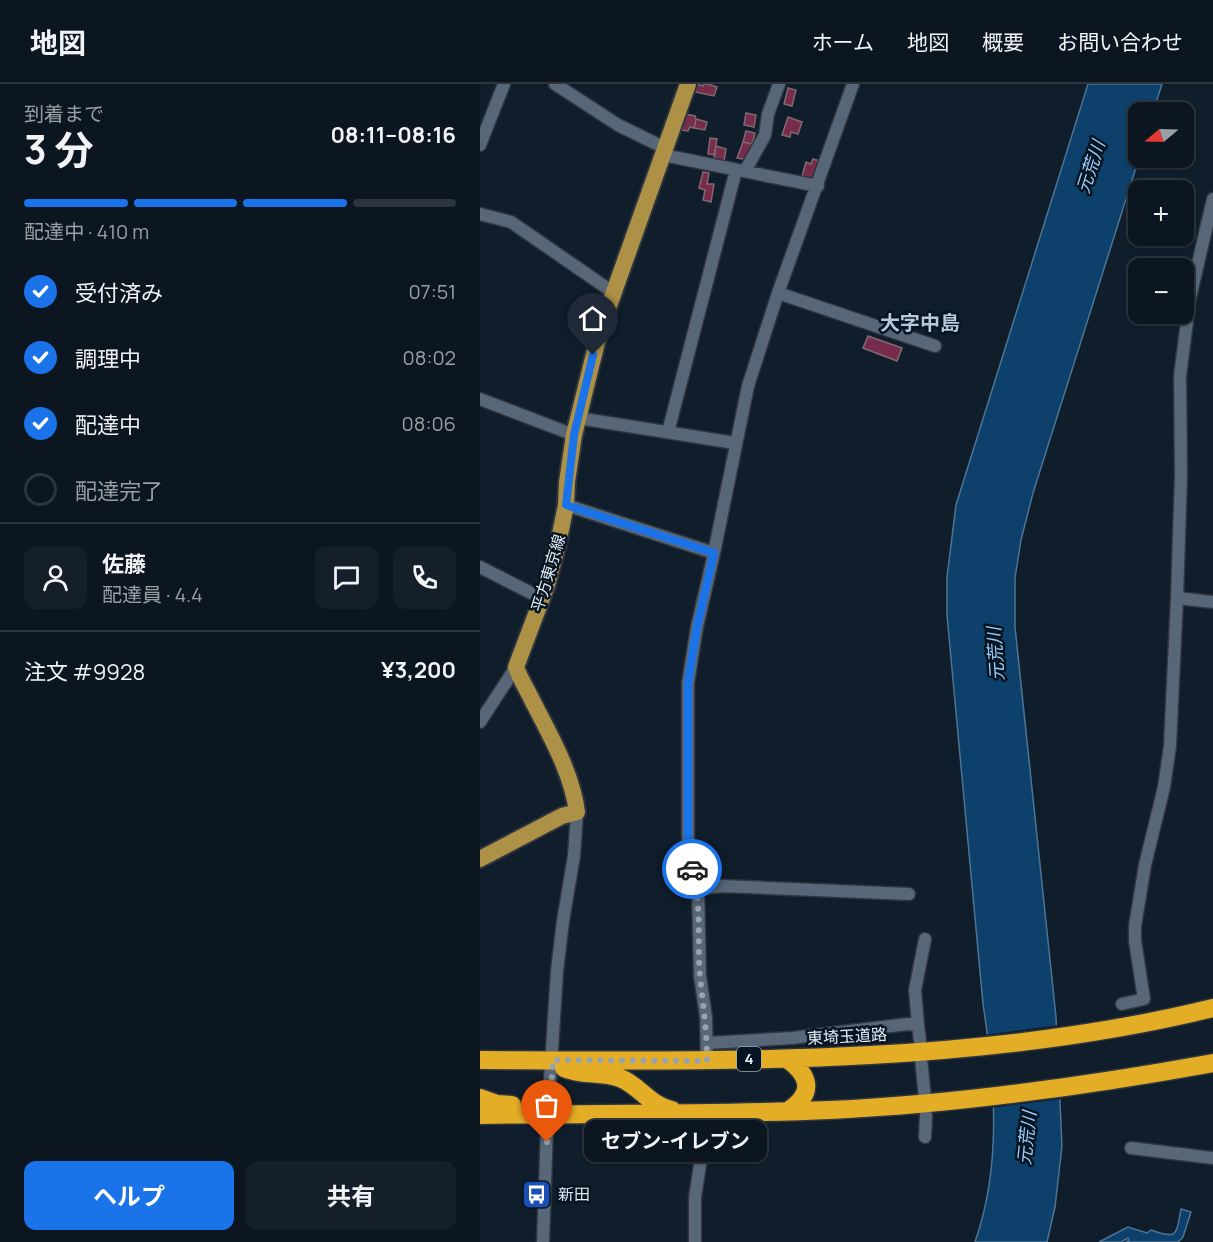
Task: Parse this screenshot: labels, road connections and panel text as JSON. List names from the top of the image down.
{
  "streets": {
    "highway": ["東埼玉道路", "4"],
    "main road": ["平方東京線"]
  },
  "crossings": [
    ["東埼玉道路", "4"]
  ],
  "districts": ["大字中島"],
  "water": ["元荒川"],
  "places": {
    "other": ["セブン-イレブン"],
    "bus stop": ["新田"]
  },
  "north": "left",
  "page": {
    "header": "地図",
    "nav": [
      "ホーム",
      "地図",
      "概要",
      "お問い合わせ"
    ],
    "heading": ["3 分", "到着まで", "08:11–08:16"],
    "panel": [
      "佐藤",
      "配達員 · 4.4",
      "注文 #9928",
      "¥3,200"
    ],
    "map_buttons": ["+", "−"],
    "bar": "配達中 · 410 m",
    "list": [
      ["受付済み", "07:51"],
      ["調理中", "08:02"],
      ["配達中", "08:06"],
      "配達完了"
    ],
    "bubble": "セブン-イレブン",
    "buttons": ["ヘルプ", "共有"]
  }
}
